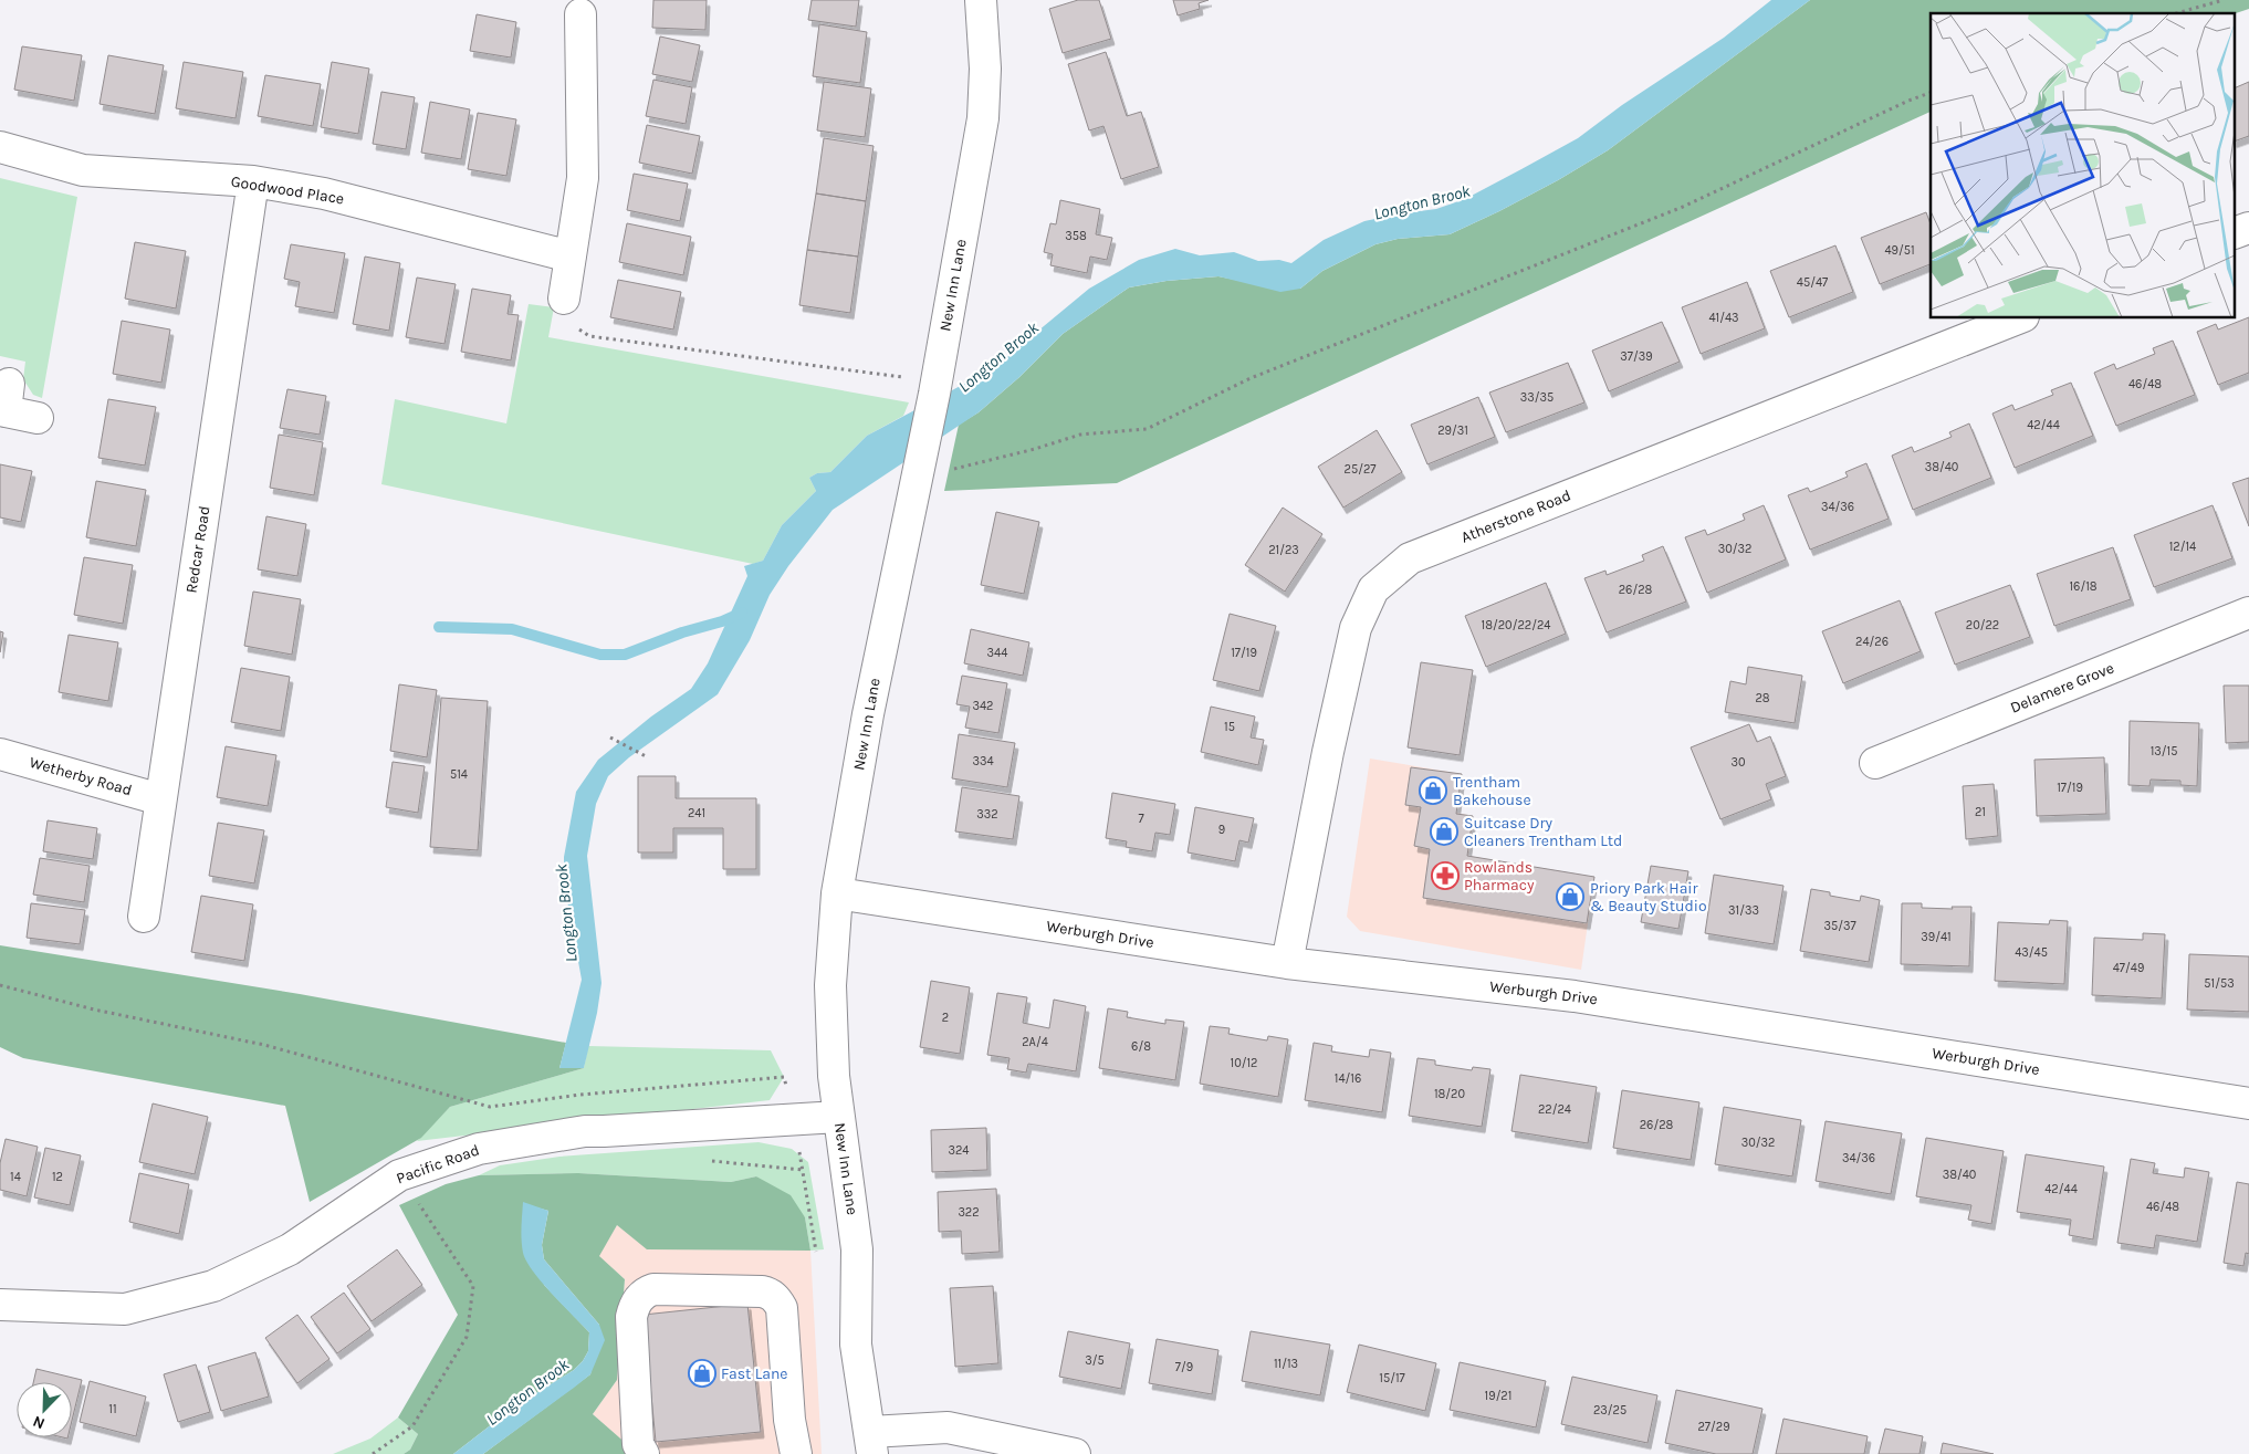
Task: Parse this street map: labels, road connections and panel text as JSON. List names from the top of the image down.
{
  "streets": {
    "street": [
      "Goodwood Place",
      "New Inn Lane",
      "Atherstone Road",
      "Redcar Road",
      "Delamere Grove",
      "Wetherby Road",
      "Werburgh Drive",
      "Pacific Road"
    ]
  },
  "crossings": [
    ["Goodwood Place", "Redcar Road"],
    ["New Inn Lane", "Werburgh Drive"],
    ["New Inn Lane", "Pacific Road"],
    ["Atherstone Road", "Werburgh Drive"],
    ["Redcar Road", "Wetherby Road"]
  ],
  "water": ["Longton Brook"],
  "places": {
    "shop": [
      "Trentham Bakehouse",
      "Suitcase Dry Cleaners Trentham Ltd",
      "Priory Park Hair & Beauty Studio",
      "Fast Lane"
    ],
    "pharmacy": ["Rowlands Pharmacy"]
  },
  "house_numbers": [
    "358",
    "49/51",
    "45/47",
    "41/43",
    "37/39",
    "46/48",
    "33/35",
    "42/44",
    "29/31",
    "38/40",
    "25/27",
    "34/36",
    "12/14",
    "30/32",
    "21/23",
    "16/18",
    "26/28",
    "18/20/22/24",
    "20/22",
    "24/26",
    "344",
    "17/19",
    "28",
    "342",
    "15",
    "13/15",
    "334",
    "30",
    "514",
    "17/19",
    "21",
    "241",
    "332",
    "7",
    "9",
    "31/33",
    "35/37",
    "39/41",
    "43/45",
    "47/49",
    "51/53",
    "2",
    "2A/4",
    "6/8",
    "10/12",
    "14/16",
    "18/20",
    "22/24",
    "26/28",
    "30/32",
    "324",
    "34/36",
    "38/40",
    "14",
    "12",
    "42/44",
    "46/48",
    "322",
    "3/5",
    "11/13",
    "7/9",
    "15/17",
    "19/21",
    "11",
    "23/25",
    "27/29"
  ],
  "north": "bottom left"
}
